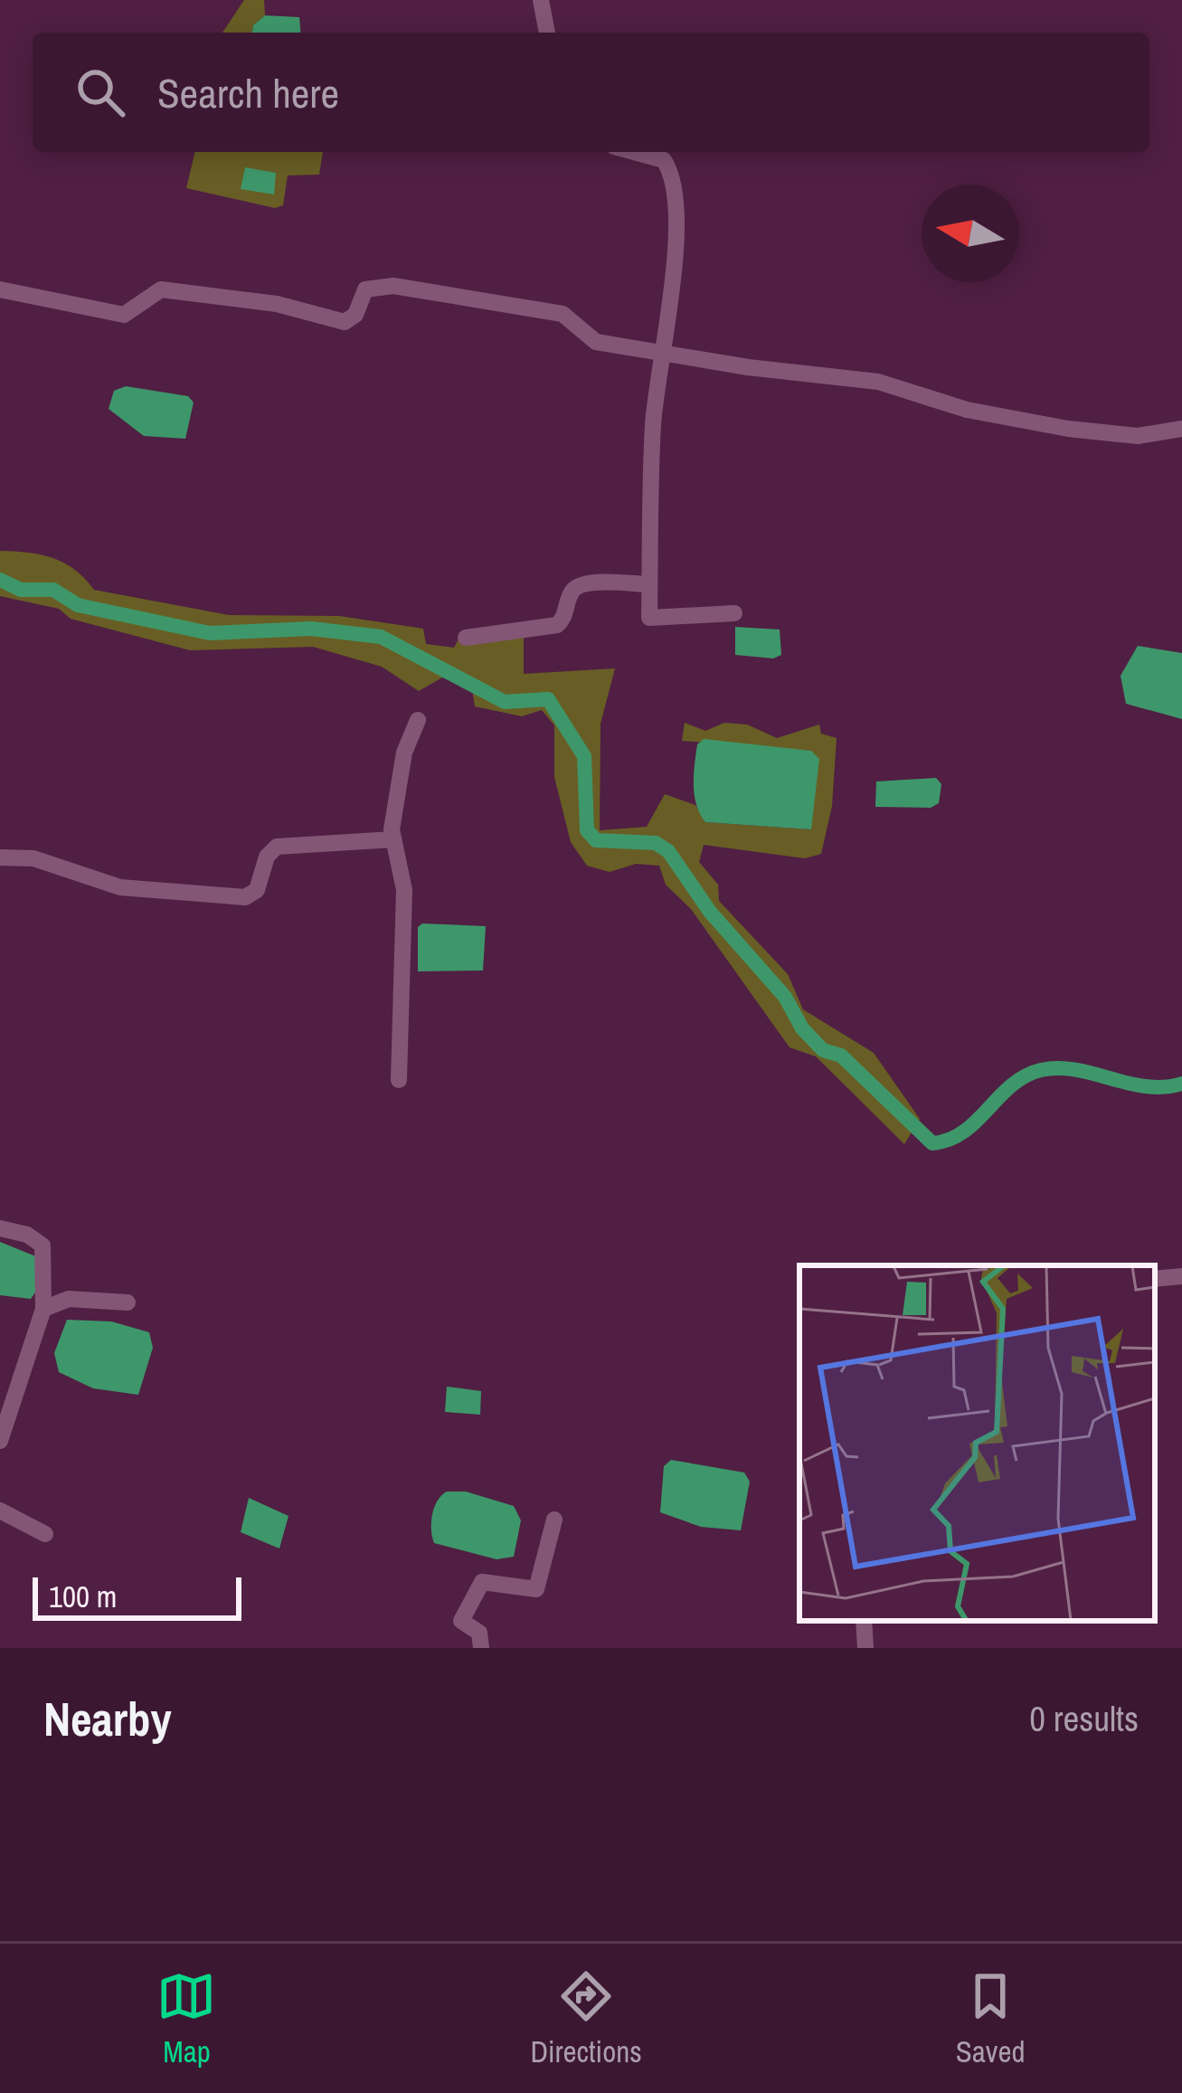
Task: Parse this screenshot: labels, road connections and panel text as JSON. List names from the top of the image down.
{
  "scale_bar": "100 m",
  "north": "left",
  "page": {
    "search": "Search here",
    "scale": "100 m",
    "heading": ["Nearby", "0 results"],
    "nav": ["Map", "Directions", "Saved"]
  }
}
